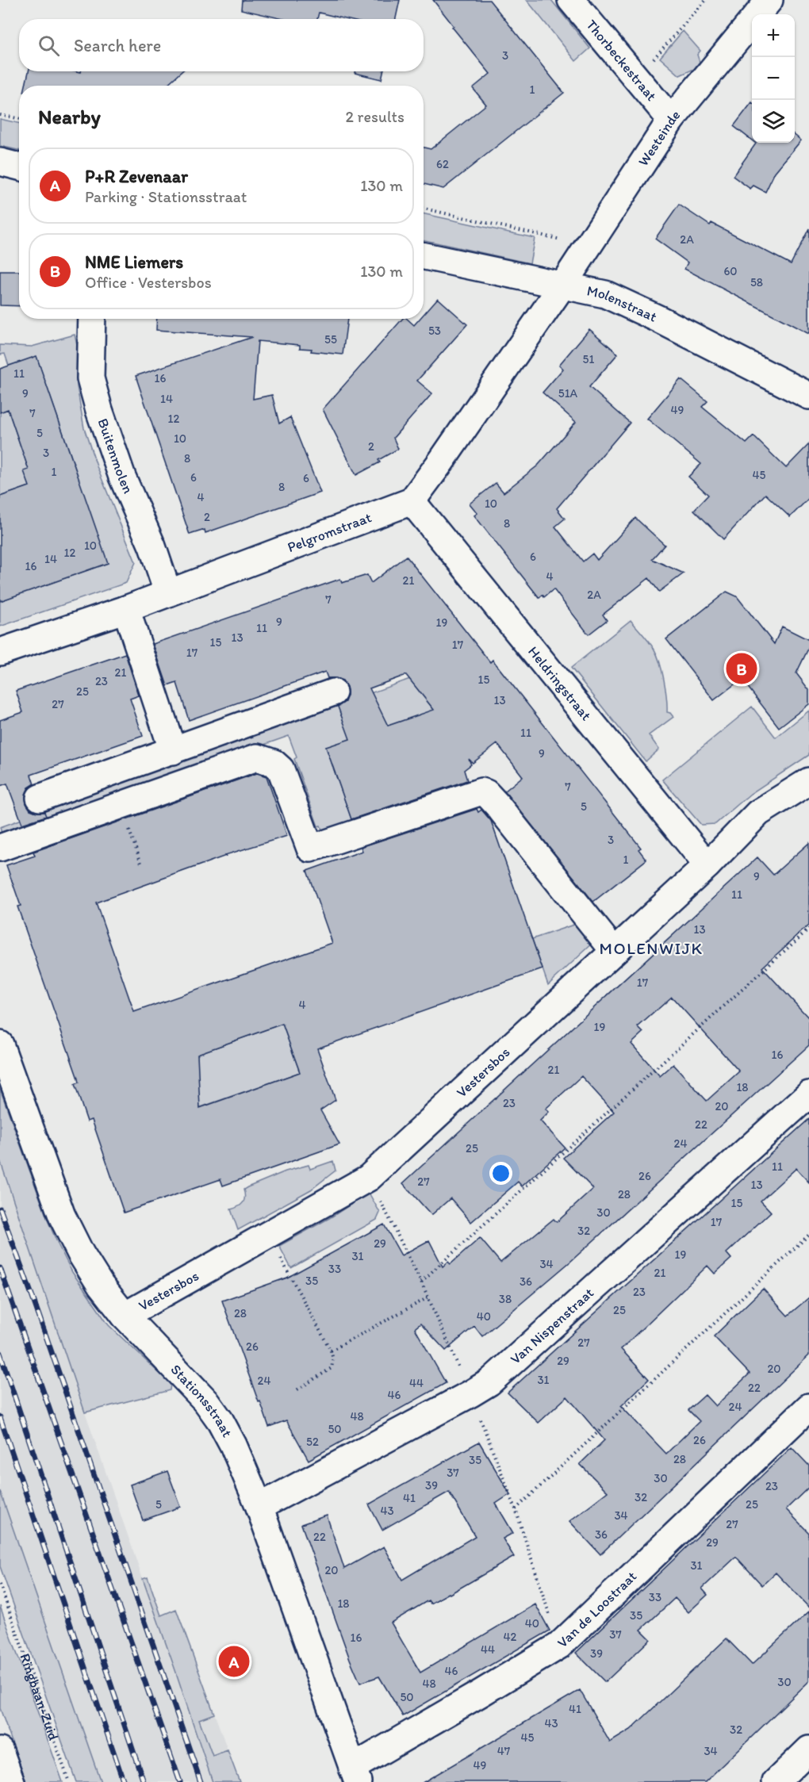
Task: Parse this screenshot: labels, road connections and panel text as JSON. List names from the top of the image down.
{
  "streets": {
    "street": [
      "Thorbeckestraat",
      "Westeinde",
      "Molenstraat",
      "Buitenmolen",
      "Pelgromstraat",
      "Heldringstraat",
      "Vestersbos",
      "Van Nispenstraat",
      "Stationsstraat",
      "Van de Loostraat"
    ],
    "path": ["Ringbaan-Zuid"]
  },
  "crossings": [
    ["Thorbeckestraat", "Westeinde"],
    ["Westeinde", "Molenstraat"],
    ["Buitenmolen", "Pelgromstraat"],
    ["Pelgromstraat", "Heldringstraat"],
    ["Heldringstraat", "Vestersbos"],
    ["Vestersbos", "Stationsstraat"],
    ["Van Nispenstraat", "Stationsstraat"],
    ["Stationsstraat", "Van de Loostraat"]
  ],
  "districts": ["MOLENWIJK"],
  "house_numbers": [
    "3",
    "1",
    "62",
    "2A",
    "60",
    "58",
    "53",
    "55",
    "51",
    "11",
    "16",
    "9",
    "51A",
    "14",
    "49",
    "7",
    "12",
    "5",
    "10",
    "2",
    "3",
    "8",
    "1",
    "45",
    "6",
    "6",
    "8",
    "4",
    "10",
    "2",
    "8",
    "10",
    "12",
    "6",
    "14",
    "16",
    "4",
    "21",
    "2A",
    "7",
    "9",
    "19",
    "11",
    "13",
    "15",
    "17",
    "17",
    "21",
    "15",
    "23",
    "25",
    "13",
    "27",
    "11",
    "9",
    "7",
    "5",
    "3",
    "1",
    "9",
    "11",
    "13",
    "17",
    "4",
    "19",
    "16",
    "21",
    "18",
    "23",
    "20",
    "22",
    "24",
    "25",
    "11",
    "26",
    "27",
    "13",
    "28",
    "15",
    "30",
    "17",
    "32",
    "29",
    "19",
    "31",
    "34",
    "33",
    "21",
    "35",
    "36",
    "23",
    "38",
    "25",
    "28",
    "40",
    "27",
    "26",
    "29",
    "20",
    "31",
    "24",
    "44",
    "22",
    "46",
    "24",
    "48",
    "50",
    "26",
    "52",
    "28",
    "35",
    "37",
    "30",
    "39",
    "23",
    "32",
    "41",
    "5",
    "25",
    "43",
    "34",
    "27",
    "36",
    "22",
    "29",
    "31",
    "20",
    "33",
    "18",
    "35",
    "40",
    "37",
    "42",
    "16",
    "44",
    "39",
    "46",
    "30",
    "48",
    "50",
    "41",
    "43",
    "32",
    "45",
    "47",
    "34",
    "49"
  ],
  "page": {
    "map_buttons": ["+", "−"],
    "search": "Search here",
    "heading": ["Nearby", "2 results"],
    "list": [
      {
        "mark": "A",
        "name": "P+R Zevenaar",
        "note": "Parking · Stationsstraat",
        "value": "130 m"
      },
      {
        "mark": "B",
        "name": "NME Liemers",
        "note": "Office · Vestersbos",
        "value": "130 m"
      }
    ],
    "pins": ["B", "A"]
  }
}
